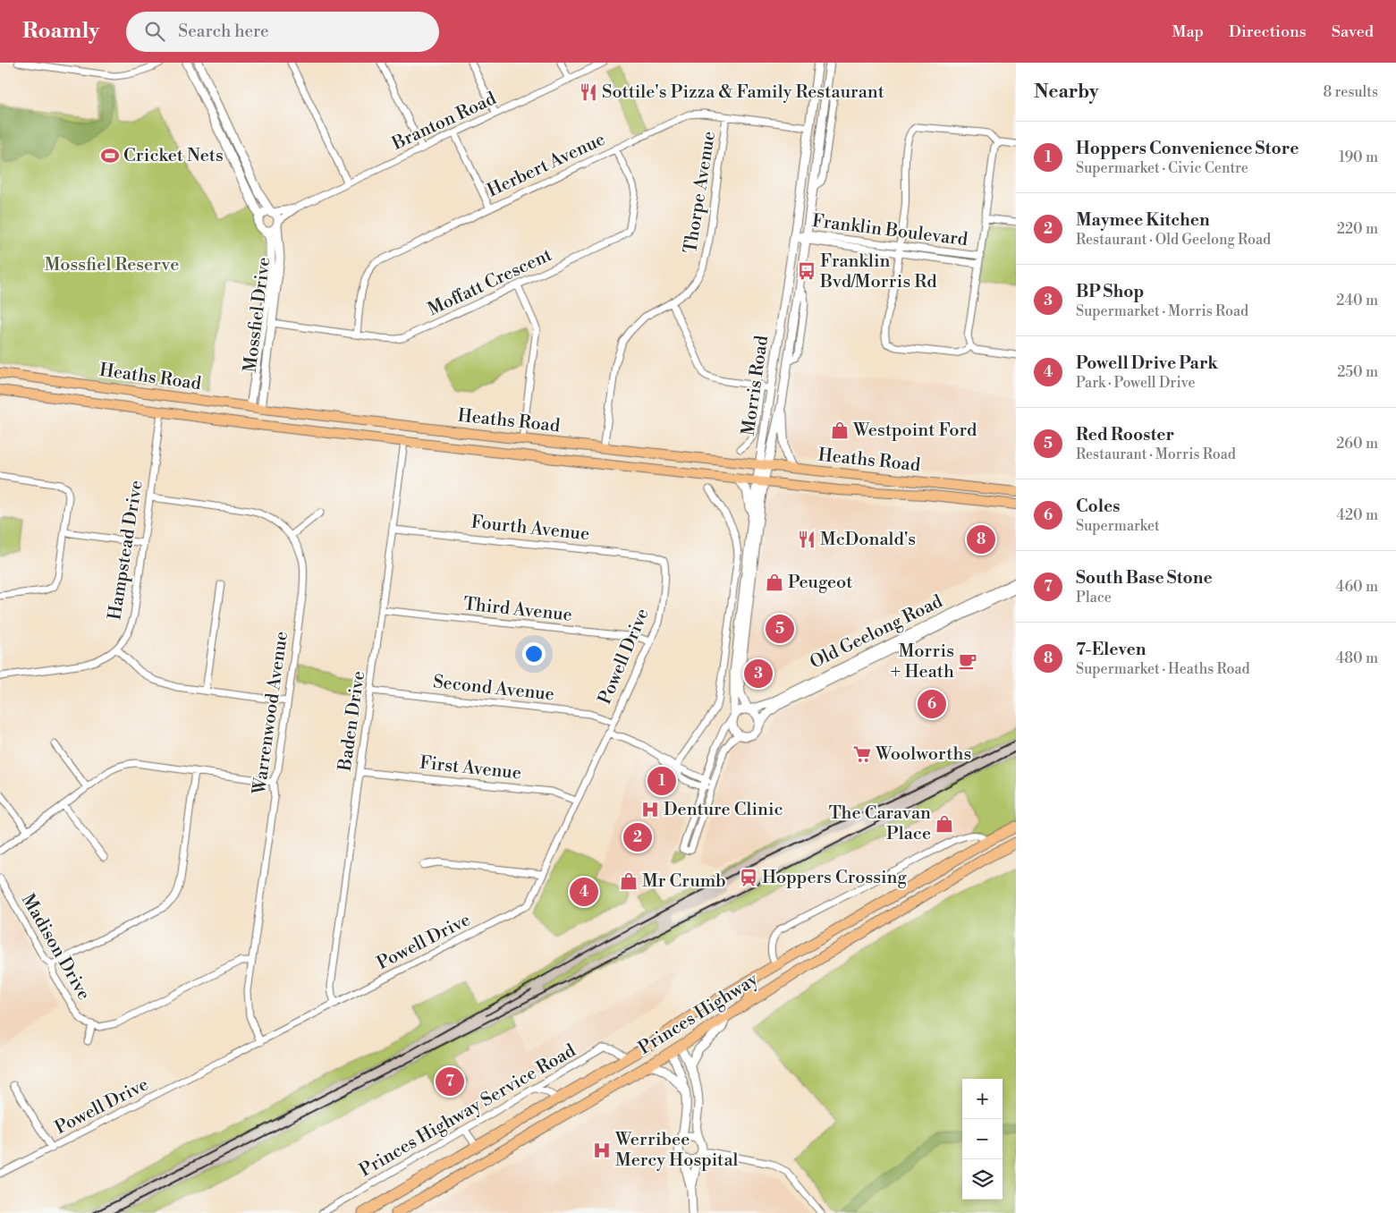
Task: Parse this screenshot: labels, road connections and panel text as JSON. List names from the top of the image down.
{
  "streets": {
    "highway": ["Princes Highway"],
    "main road": ["Heaths Road"],
    "street": [
      "Branton Road",
      "Herbert Avenue",
      "Thorpe Avenue",
      "Franklin Boulevard",
      "Moffatt Crescent",
      "Mossfiel Drive",
      "Morris Road",
      "Fourth Avenue",
      "Hampstead Drive",
      "Third Avenue",
      "Old Geelong Road",
      "Powell Drive",
      "Second Avenue",
      "Warrenwood Avenue",
      "Baden Drive",
      "First Avenue",
      "Madison Drive",
      "Princes Highway Service Road"
    ]
  },
  "crossings": [
    ["Branton Road", "Mossfiel Drive"],
    ["Herbert Avenue", "Thorpe Avenue"],
    ["Herbert Avenue", "Moffatt Crescent"],
    ["Herbert Avenue", "Morris Road"],
    ["Thorpe Avenue", "Heaths Road"],
    ["Franklin Boulevard", "Morris Road"],
    ["Moffatt Crescent", "Mossfiel Drive"],
    ["Mossfiel Drive", "Heaths Road"],
    ["Heaths Road", "Morris Road"],
    ["Heaths Road", "Hampstead Drive"],
    ["Heaths Road", "Baden Drive"],
    ["Morris Road", "Old Geelong Road"],
    ["Fourth Avenue", "Powell Drive"],
    ["Fourth Avenue", "Baden Drive"],
    ["Hampstead Drive", "Warrenwood Avenue"],
    ["Third Avenue", "Powell Drive"],
    ["Third Avenue", "Baden Drive"],
    ["Powell Drive", "Second Avenue"],
    ["Powell Drive", "Warrenwood Avenue"],
    ["Powell Drive", "Baden Drive"],
    ["Powell Drive", "First Avenue"],
    ["Second Avenue", "Baden Drive"],
    ["Warrenwood Avenue", "Madison Drive"],
    ["Baden Drive", "First Avenue"],
    ["Princes Highway", "Princes Highway Service Road"]
  ],
  "parks": ["Mossfiel Reserve"],
  "places": {
    "restaurant": ["Sottile's Pizza & Family Restaurant", "McDonald's"],
    "sports": ["Cricket Nets"],
    "bus stop": ["Franklin Bvd/Morris Rd"],
    "shop": [
      "Westpoint Ford",
      "Peugeot",
      "The Caravan Place",
      "Mr Crumb"
    ],
    "cafe": ["Morris + Heath"],
    "supermarket": ["Woolworths"],
    "hospital": ["Denture Clinic", "Werribee Mercy Hospital"],
    "station": ["Hoppers Crossing"]
  },
  "page": {
    "header": "Roamly",
    "search": "Search here",
    "nav": ["Map", "Directions", "Saved"],
    "heading": ["Nearby", "8 results"],
    "list": [
      {
        "mark": "1",
        "name": "Hoppers Convenience Store",
        "note": "Supermarket · Civic Centre",
        "value": "190 m"
      },
      {
        "mark": "2",
        "name": "Maymee Kitchen",
        "note": "Restaurant · Old Geelong Road",
        "value": "220 m"
      },
      {
        "mark": "3",
        "name": "BP Shop",
        "note": "Supermarket · Morris Road",
        "value": "240 m"
      },
      {
        "mark": "4",
        "name": "Powell Drive Park",
        "note": "Park · Powell Drive",
        "value": "250 m"
      },
      {
        "mark": "5",
        "name": "Red Rooster",
        "note": "Restaurant · Morris Road",
        "value": "260 m"
      },
      {
        "mark": "6",
        "name": "Coles",
        "note": "Supermarket",
        "value": "420 m"
      },
      {
        "mark": "7",
        "name": "South Base Stone",
        "note": "Place",
        "value": "460 m"
      },
      {
        "mark": "8",
        "name": "7-Eleven",
        "note": "Supermarket · Heaths Road",
        "value": "480 m"
      }
    ],
    "pins": [
      "8",
      "5",
      "3",
      "6",
      "1",
      "2",
      "4",
      "7"
    ],
    "map_buttons": ["+", "−"]
  }
}
